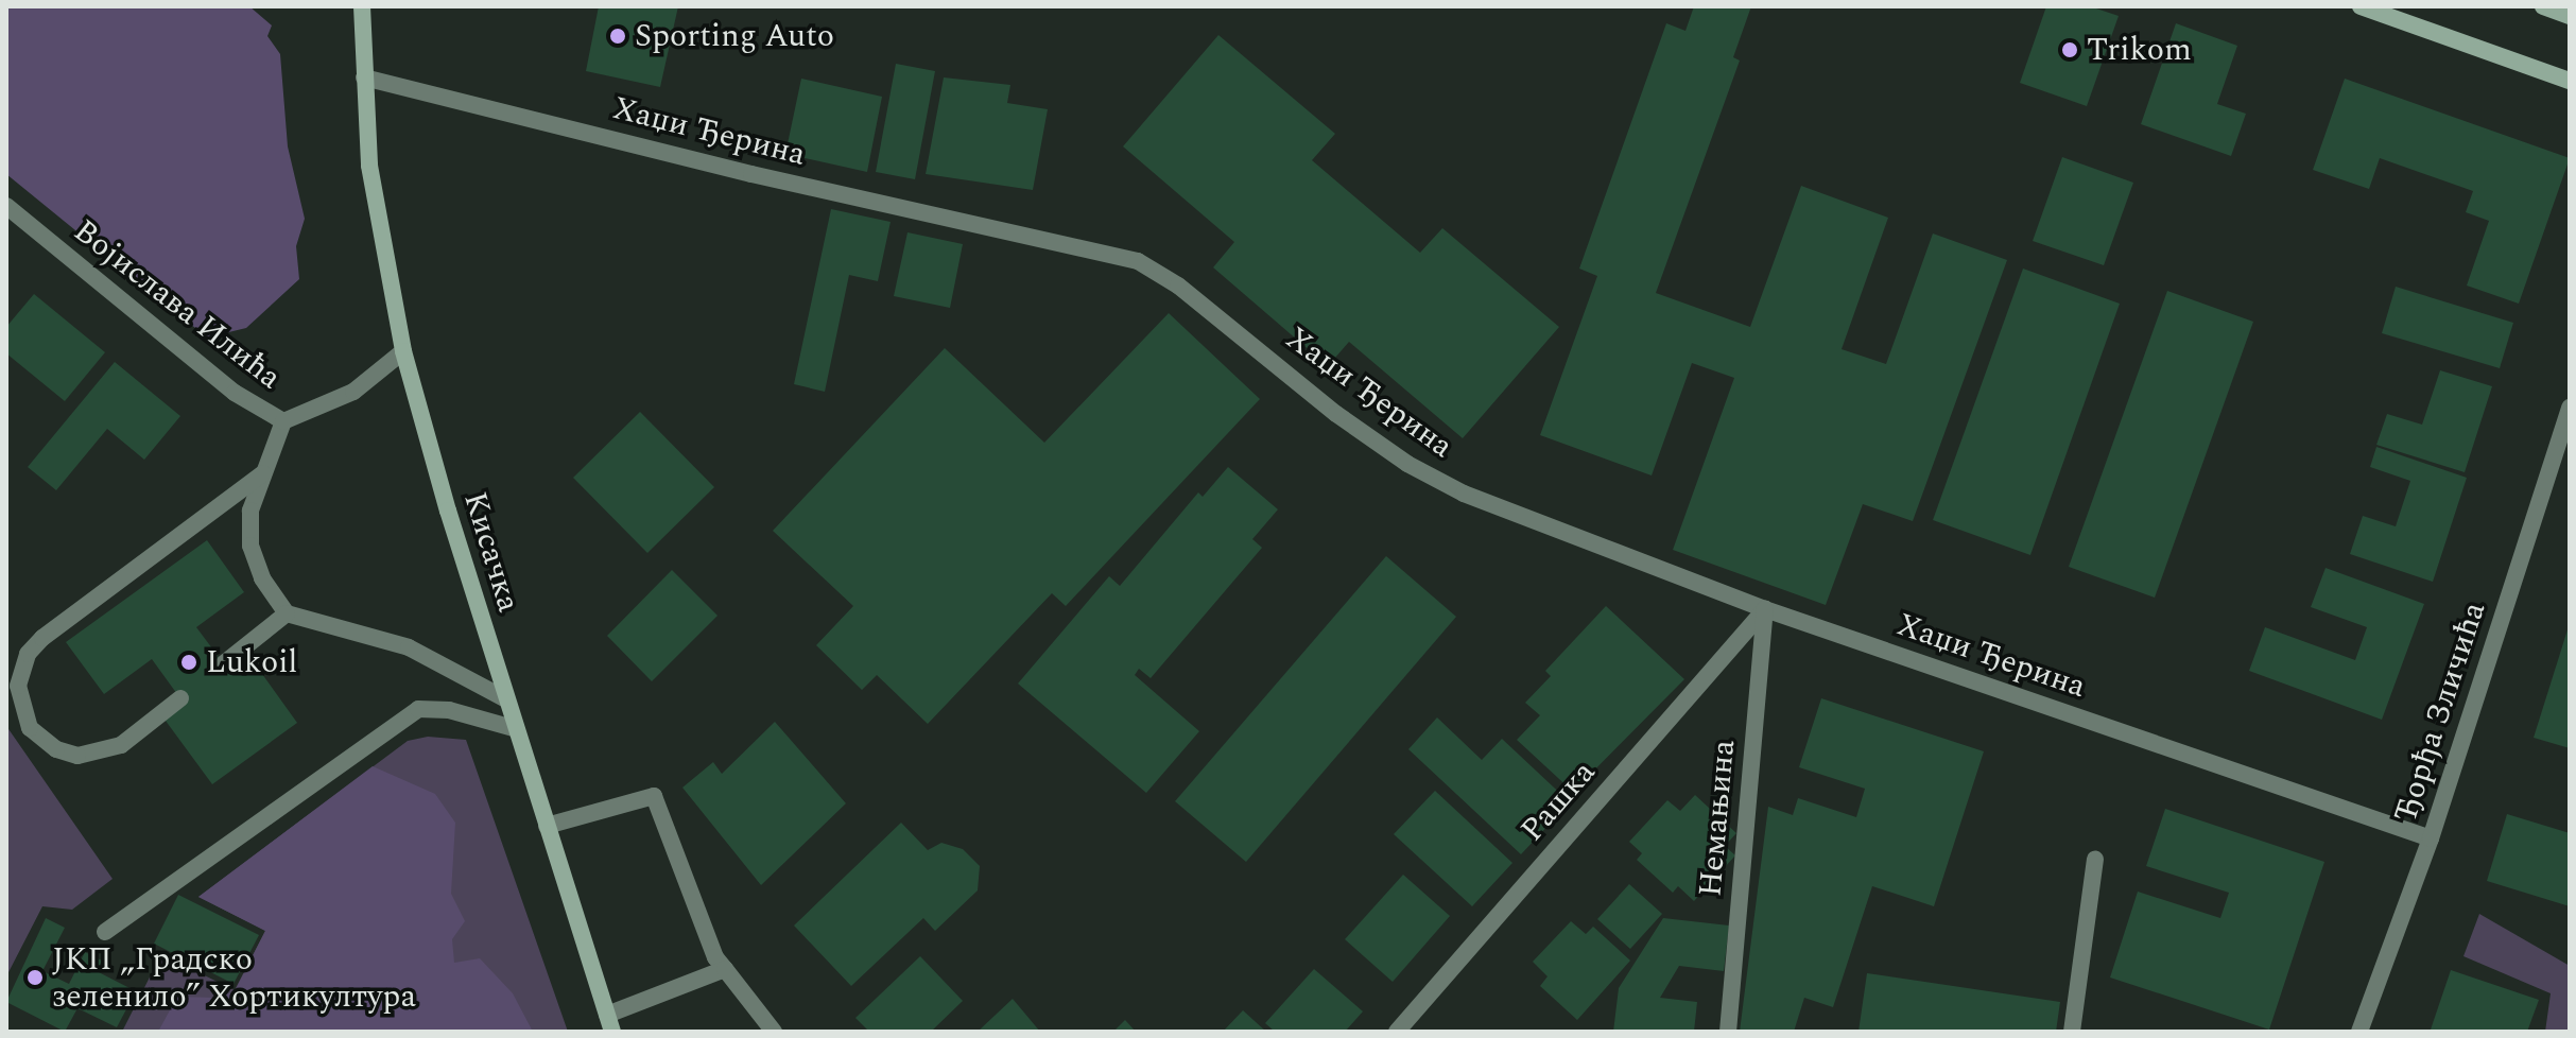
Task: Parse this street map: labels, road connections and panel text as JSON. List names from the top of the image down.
{
  "streets": {
    "main road": ["Кисачка"],
    "street": [
      "Хаџи Ђерина",
      "Војислава Илића",
      "Ђорђа Зличића",
      "Рашка",
      "Немањина"
    ]
  },
  "crossings": [
    ["Хаџи Ђерина", "Кисачка"],
    ["Хаџи Ђерина", "Ђорђа Зличића"],
    ["Хаџи Ђерина", "Рашка"],
    ["Хаџи Ђерина", "Немањина"],
    ["Војислава Илића", "Кисачка"],
    ["Рашка", "Немањина"]
  ],
  "places": [
    "Sporting Auto",
    "Trikom",
    "Lukoil",
    "ЈКП „Градско зеленило” Хортикултура"
  ]
}
